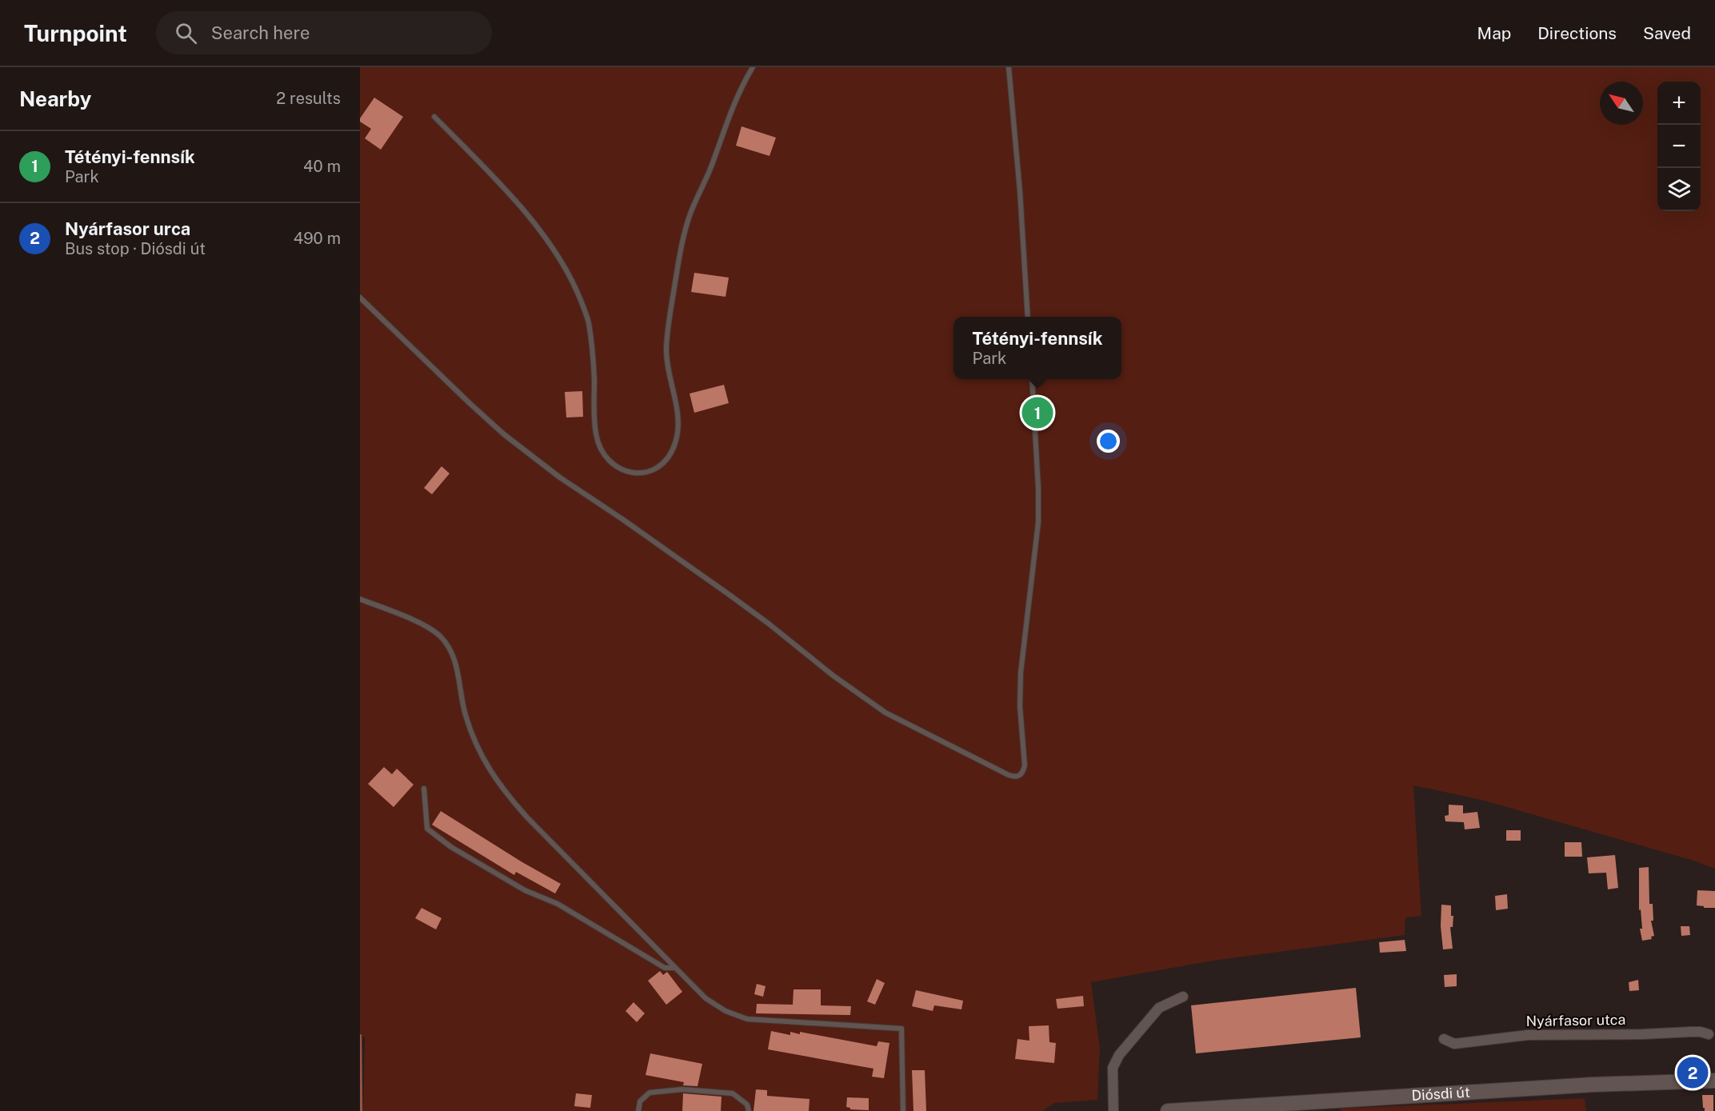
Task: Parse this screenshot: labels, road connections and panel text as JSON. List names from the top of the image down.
{
  "streets": {
    "main road": ["Diósdi út"],
    "street": ["Nyárfasor utca"]
  },
  "north": "top left",
  "page": {
    "header": "Turnpoint",
    "search": "Search here",
    "nav": ["Map", "Directions", "Saved"],
    "heading": ["Nearby", "2 results"],
    "map_buttons": ["+", "−"],
    "list": [
      {
        "mark": "1",
        "name": "Tétényi-fennsík",
        "note": "Park",
        "value": "40 m"
      },
      {
        "mark": "2",
        "name": "Nyárfasor urca",
        "note": "Bus stop · Diósdi út",
        "value": "490 m"
      }
    ],
    "popup": ["Tétényi-fennsík", "Park"],
    "pins": ["1", "2"]
  }
}
